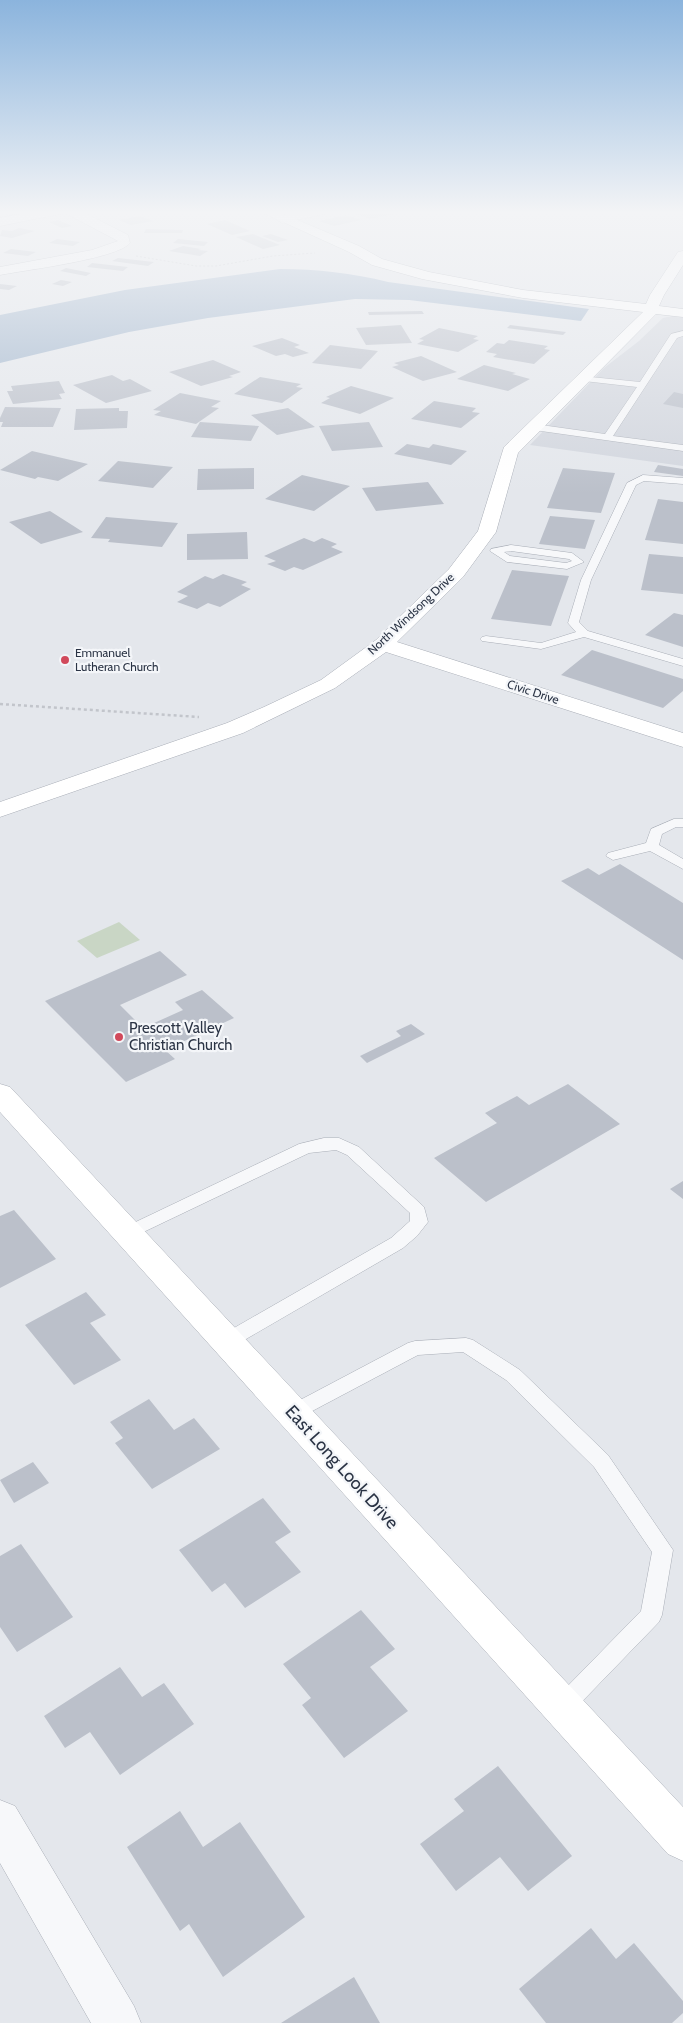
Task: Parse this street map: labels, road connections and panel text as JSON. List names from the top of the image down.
{
  "streets": {
    "street": ["North Windsong Drive", "Civic Drive", "East Long Look Drive"]
  },
  "crossings": [
    ["North Windsong Drive", "Civic Drive"]
  ],
  "places": ["Emmanuel Lutheran Church", "Prescott Valley Christian Church"]
}
